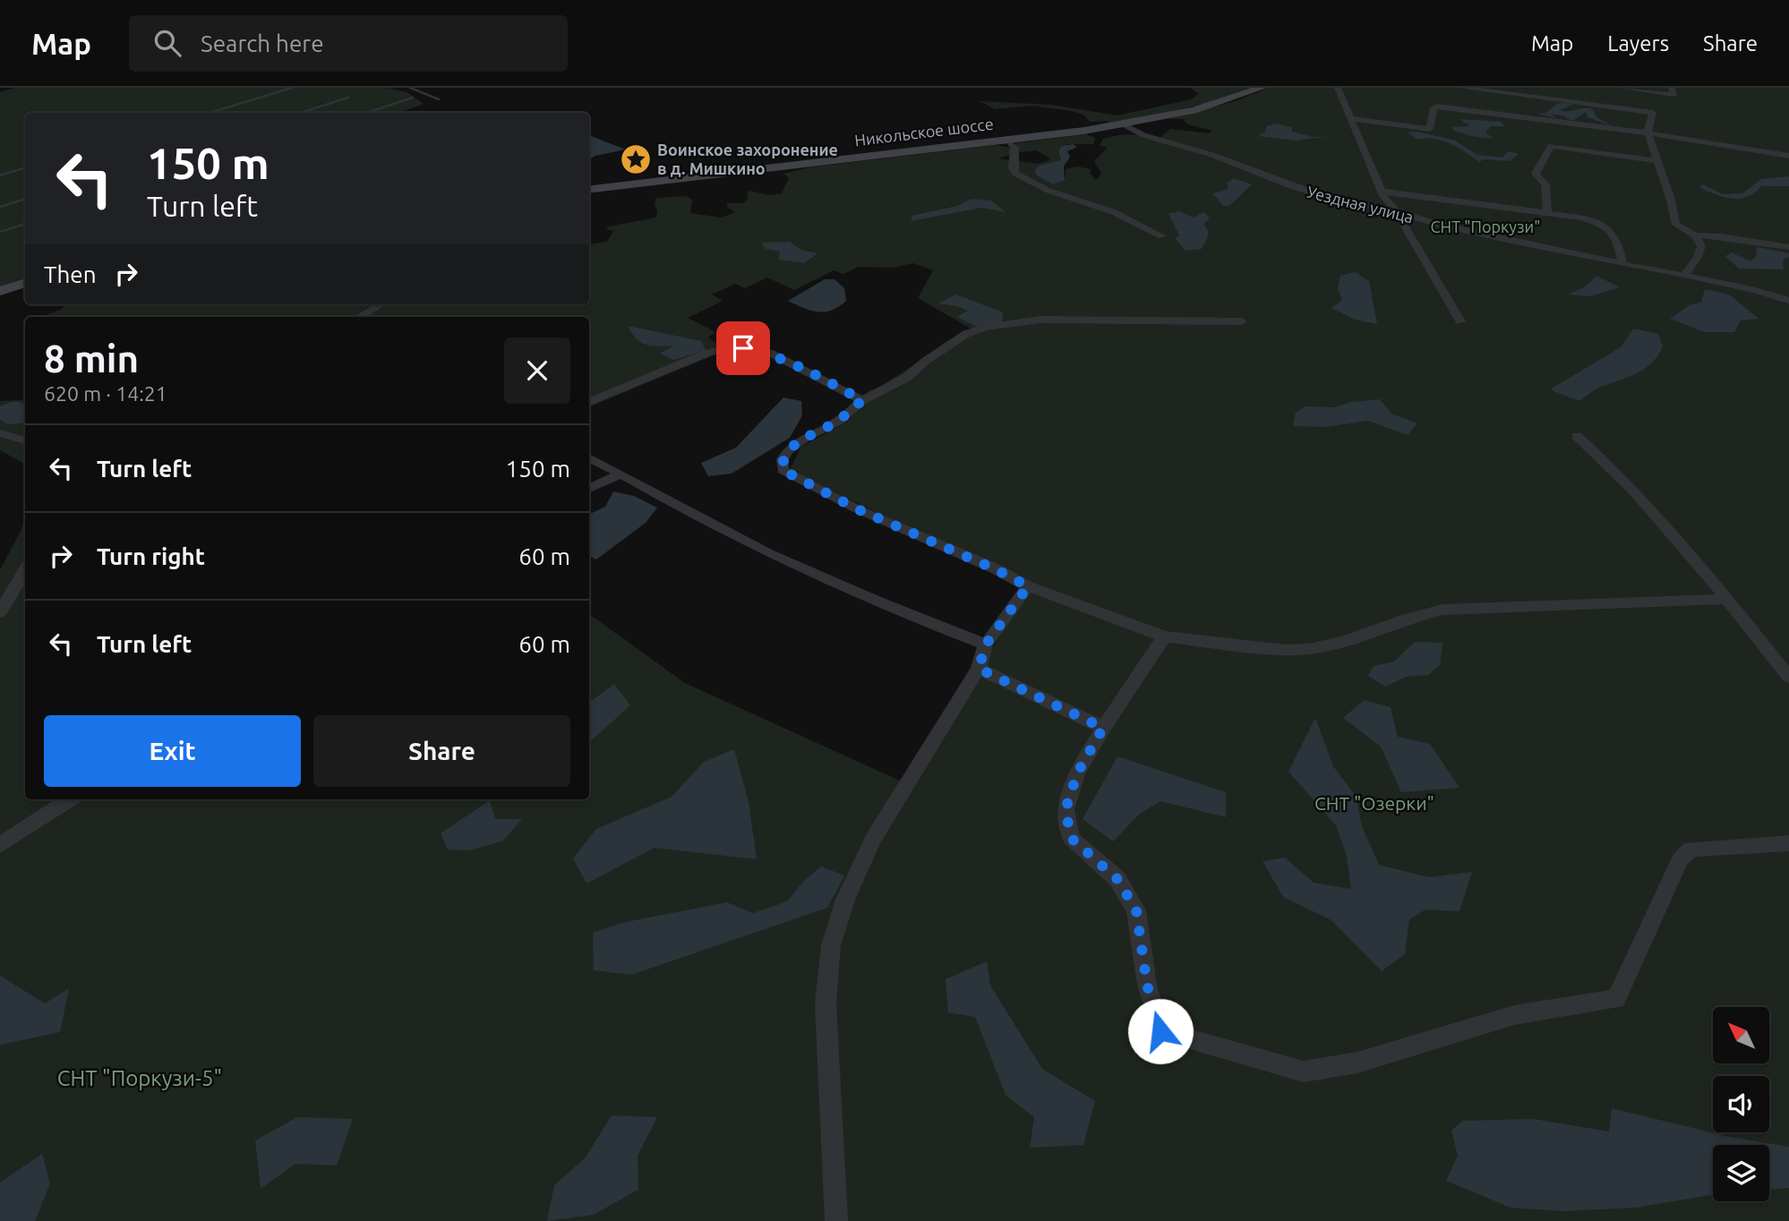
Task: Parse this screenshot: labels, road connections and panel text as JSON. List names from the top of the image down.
{
  "streets": {
    "main road": ["Никольское шоссе"],
    "street": ["Уездная улица"]
  },
  "crossings": [
    ["Никольское шоссе", "Уездная улица"]
  ],
  "parks": ["СНТ \"Поркузи\"", "СНТ \"Озерки\"", "СНТ \"Поркузи-5\""],
  "places": {
    "place": ["Воинское захоронение в д. Мишкино"]
  },
  "north": "top left",
  "page": {
    "header": "Map",
    "search": "Search here",
    "nav": ["Map", "Layers", "Share"],
    "turn": ["150 m", "Turn left"],
    "then": "Then",
    "heading": ["8 min", "620 m · 14:21"],
    "list": [
      {
        "name": "Turn left",
        "value": "150 m"
      },
      {
        "name": "Turn right",
        "value": "60 m"
      },
      {
        "name": "Turn left",
        "value": "60 m"
      }
    ],
    "buttons": ["Exit", "Share"]
  }
}
